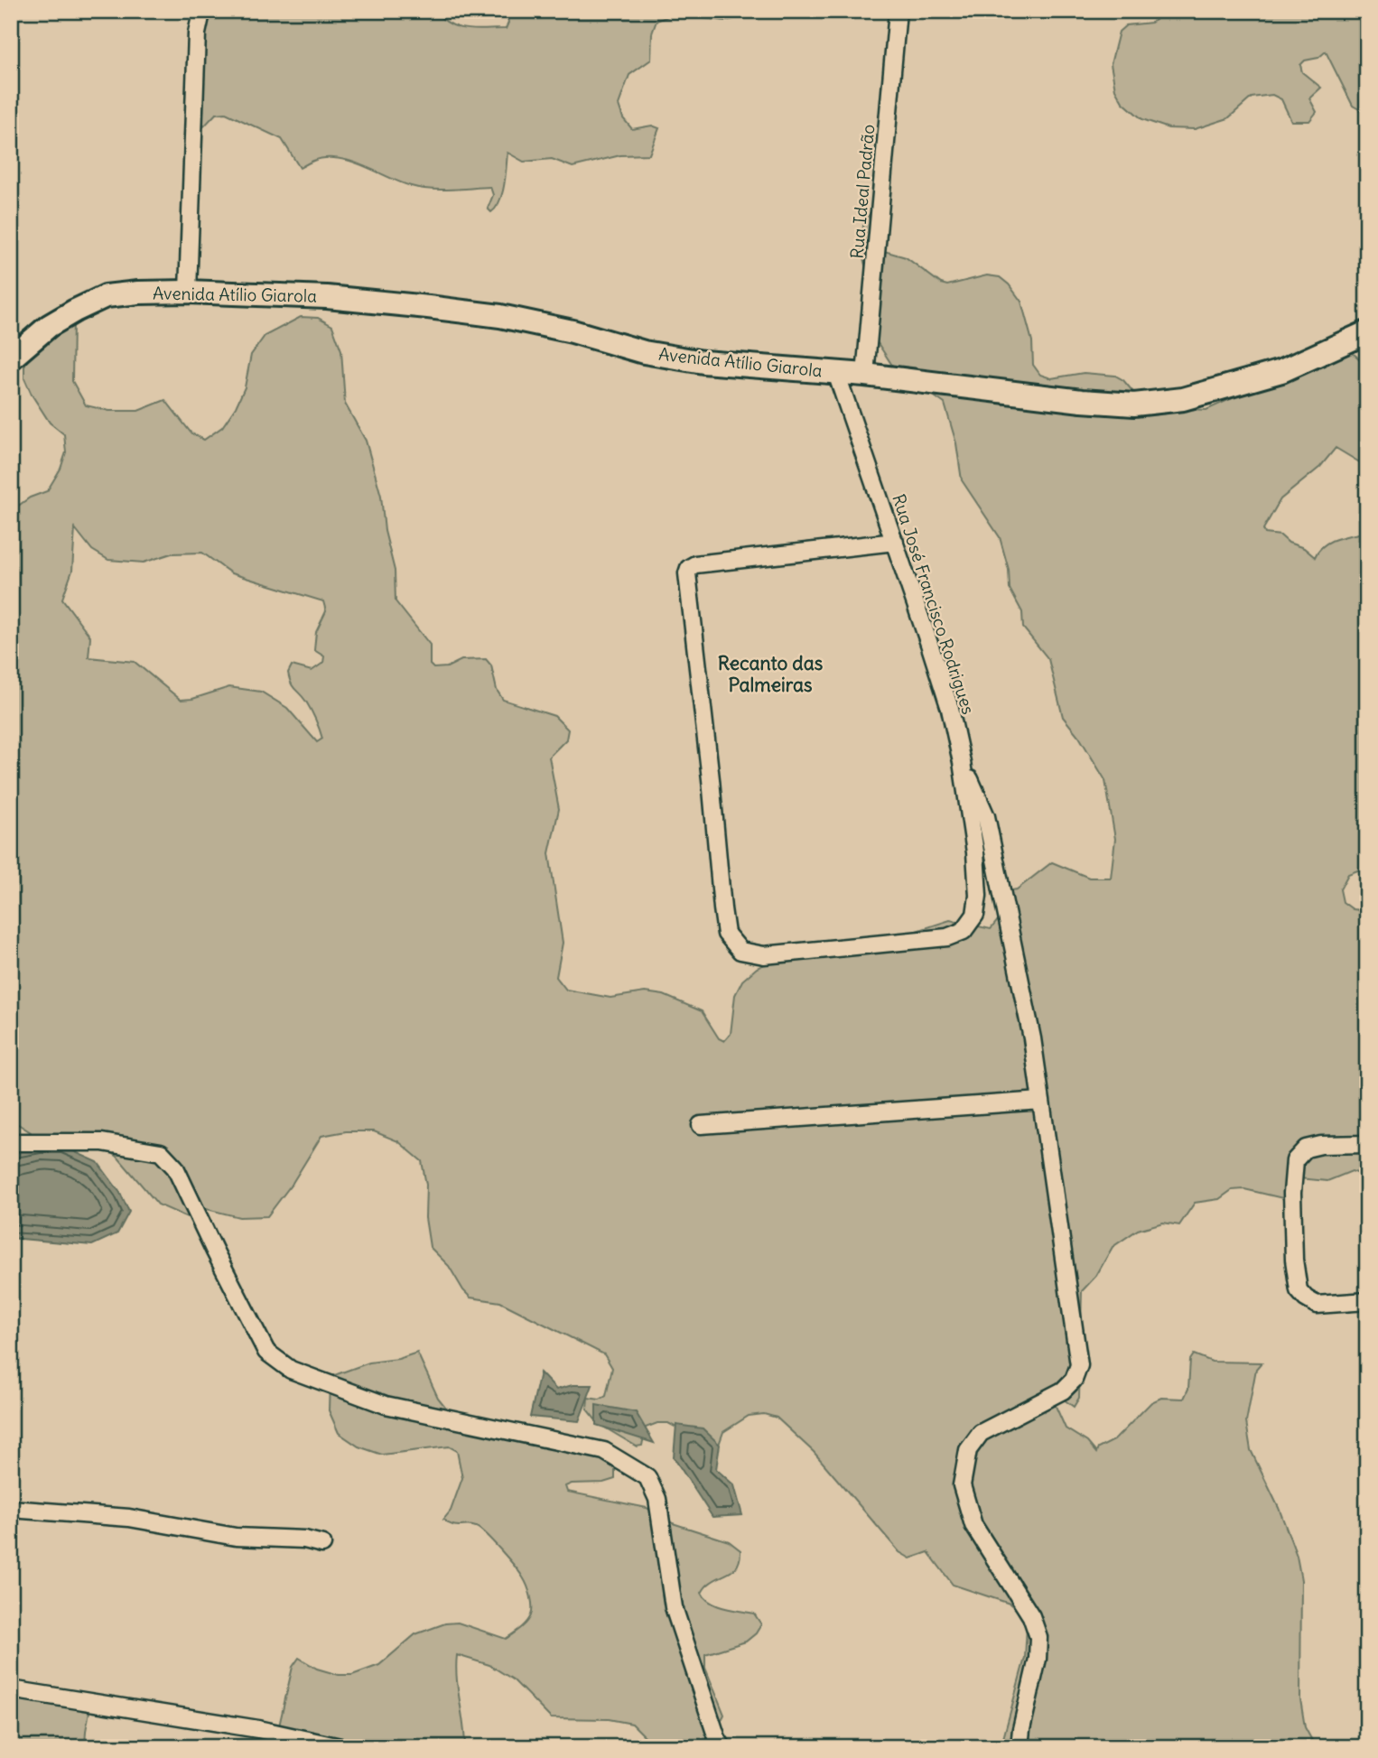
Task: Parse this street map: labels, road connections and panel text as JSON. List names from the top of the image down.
{
  "streets": {
    "street": ["Rua Ideal Padrão", "Avenida Atílio Giarola", "Rua José Francisco Rodrigues"]
  },
  "crossings": [
    ["Rua Ideal Padrão", "Avenida Atílio Giarola"],
    ["Avenida Atílio Giarola", "Rua José Francisco Rodrigues"]
  ],
  "districts": ["Recanto das Palmeiras"]
}
